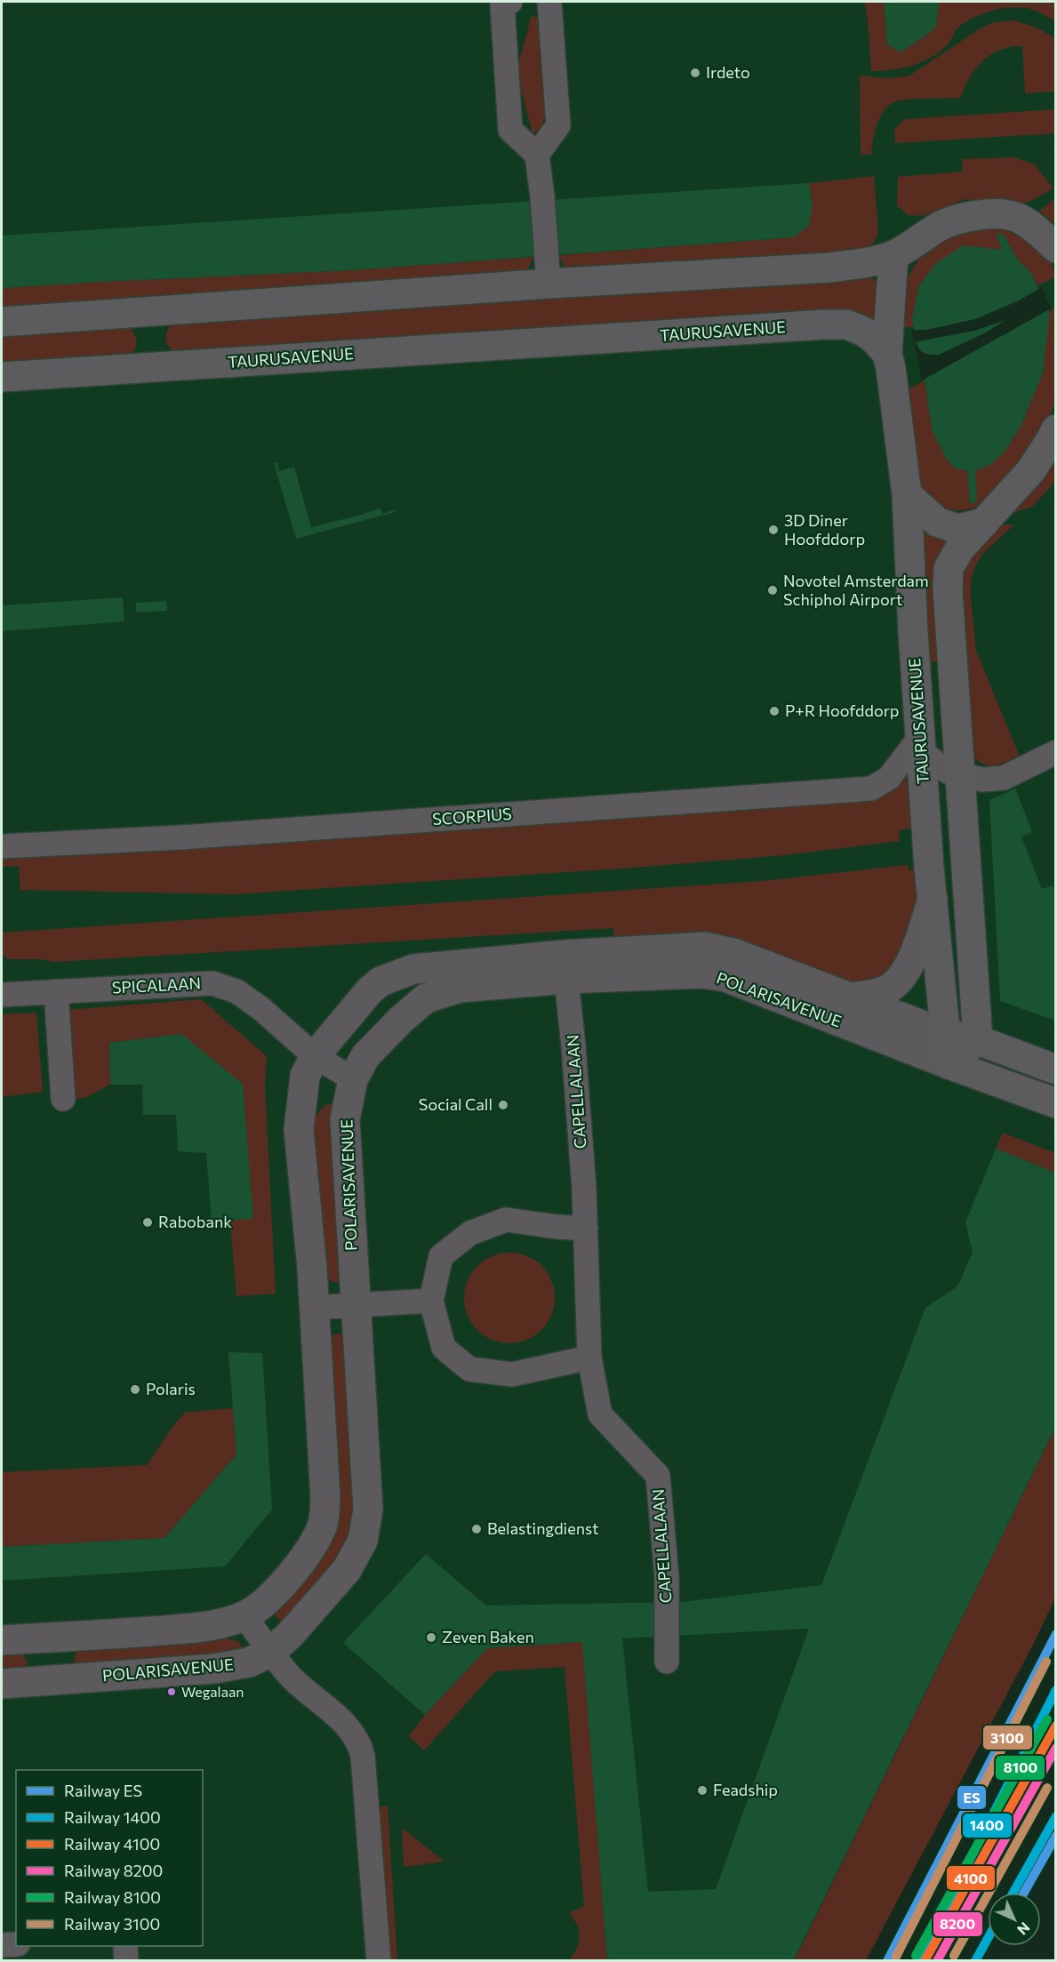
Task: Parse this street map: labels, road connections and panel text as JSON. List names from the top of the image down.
{
  "streets": {
    "main road": ["TAURUSAVENUE", "POLARISAVENUE"],
    "street": ["SCORPIUS", "SPICALAAN", "CAPELLALAAN"]
  },
  "crossings": [
    ["TAURUSAVENUE", "SCORPIUS"],
    ["TAURUSAVENUE", "POLARISAVENUE"],
    ["SPICALAAN", "POLARISAVENUE"],
    ["POLARISAVENUE", "CAPELLALAAN"]
  ],
  "places": [
    "Irdeto",
    "3D Diner Hoofddorp",
    "Novotel Amsterdam Schiphol Airport",
    "P+R Hoofddorp",
    "Social Call",
    "Rabobank",
    "Polaris",
    "Belastingdienst",
    "Zeven Baken",
    "Wegalaan",
    "Feadship"
  ],
  "lines": [
    "rail line ES",
    "rail line 3100",
    "rail line 1400",
    "rail line 8100",
    "rail line 4100",
    "rail line 8200"
  ],
  "legend": [
    "Railway ES",
    "Railway 1400",
    "Railway 4100",
    "Railway 8200",
    "Railway 8100",
    "Railway 3100"
  ],
  "north": "bottom right"
}
